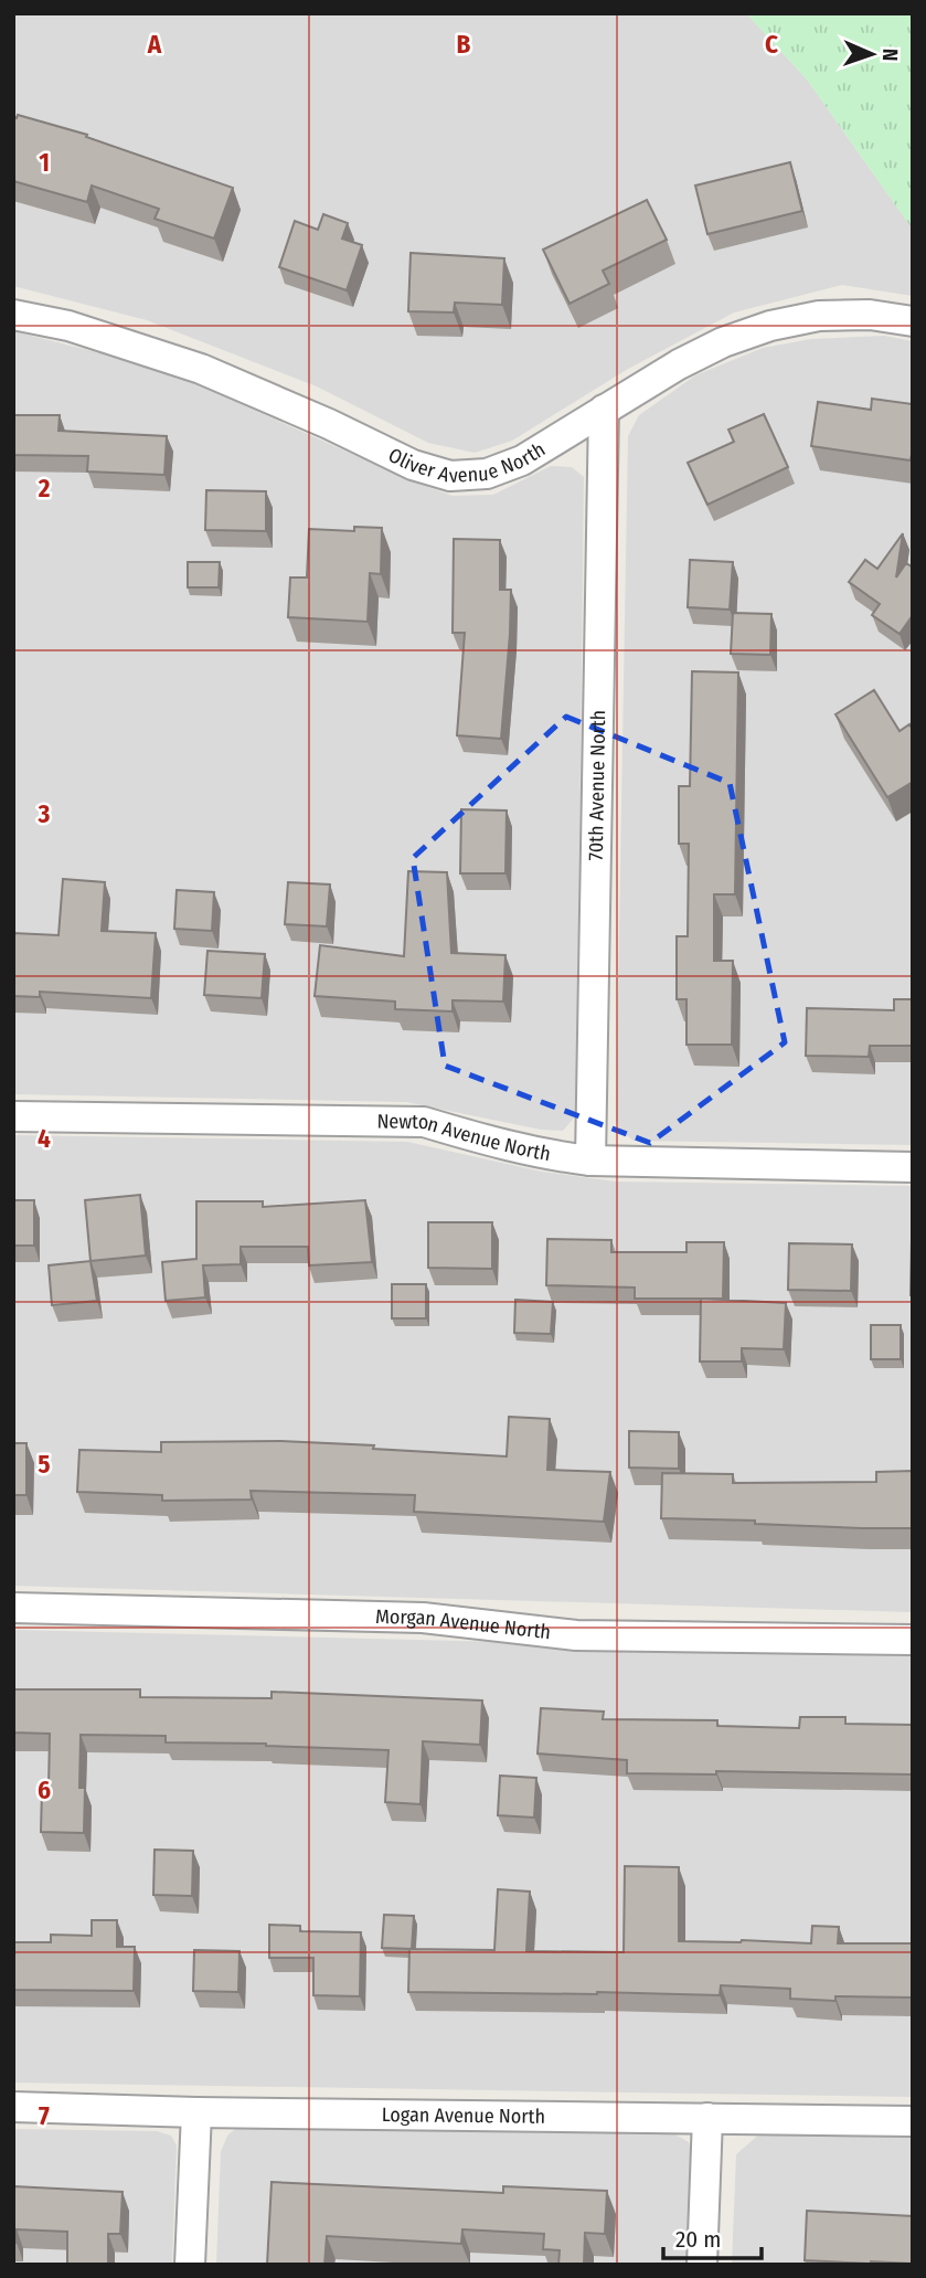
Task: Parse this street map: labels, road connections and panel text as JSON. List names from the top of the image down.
{
  "streets": {
    "street": [
      "Oliver Avenue North",
      "70th Avenue North",
      "Newton Avenue North",
      "Morgan Avenue North",
      "Logan Avenue North"
    ]
  },
  "crossings": [
    ["Oliver Avenue North", "70th Avenue North"],
    ["70th Avenue North", "Newton Avenue North"]
  ],
  "scale_bar": "20 m",
  "north": "right",
  "grid": {
    "columns": ["A", "B", "C"],
    "rows": [
      "1",
      "2",
      "3",
      "4",
      "5",
      "6",
      "7"
    ]
  }
}
